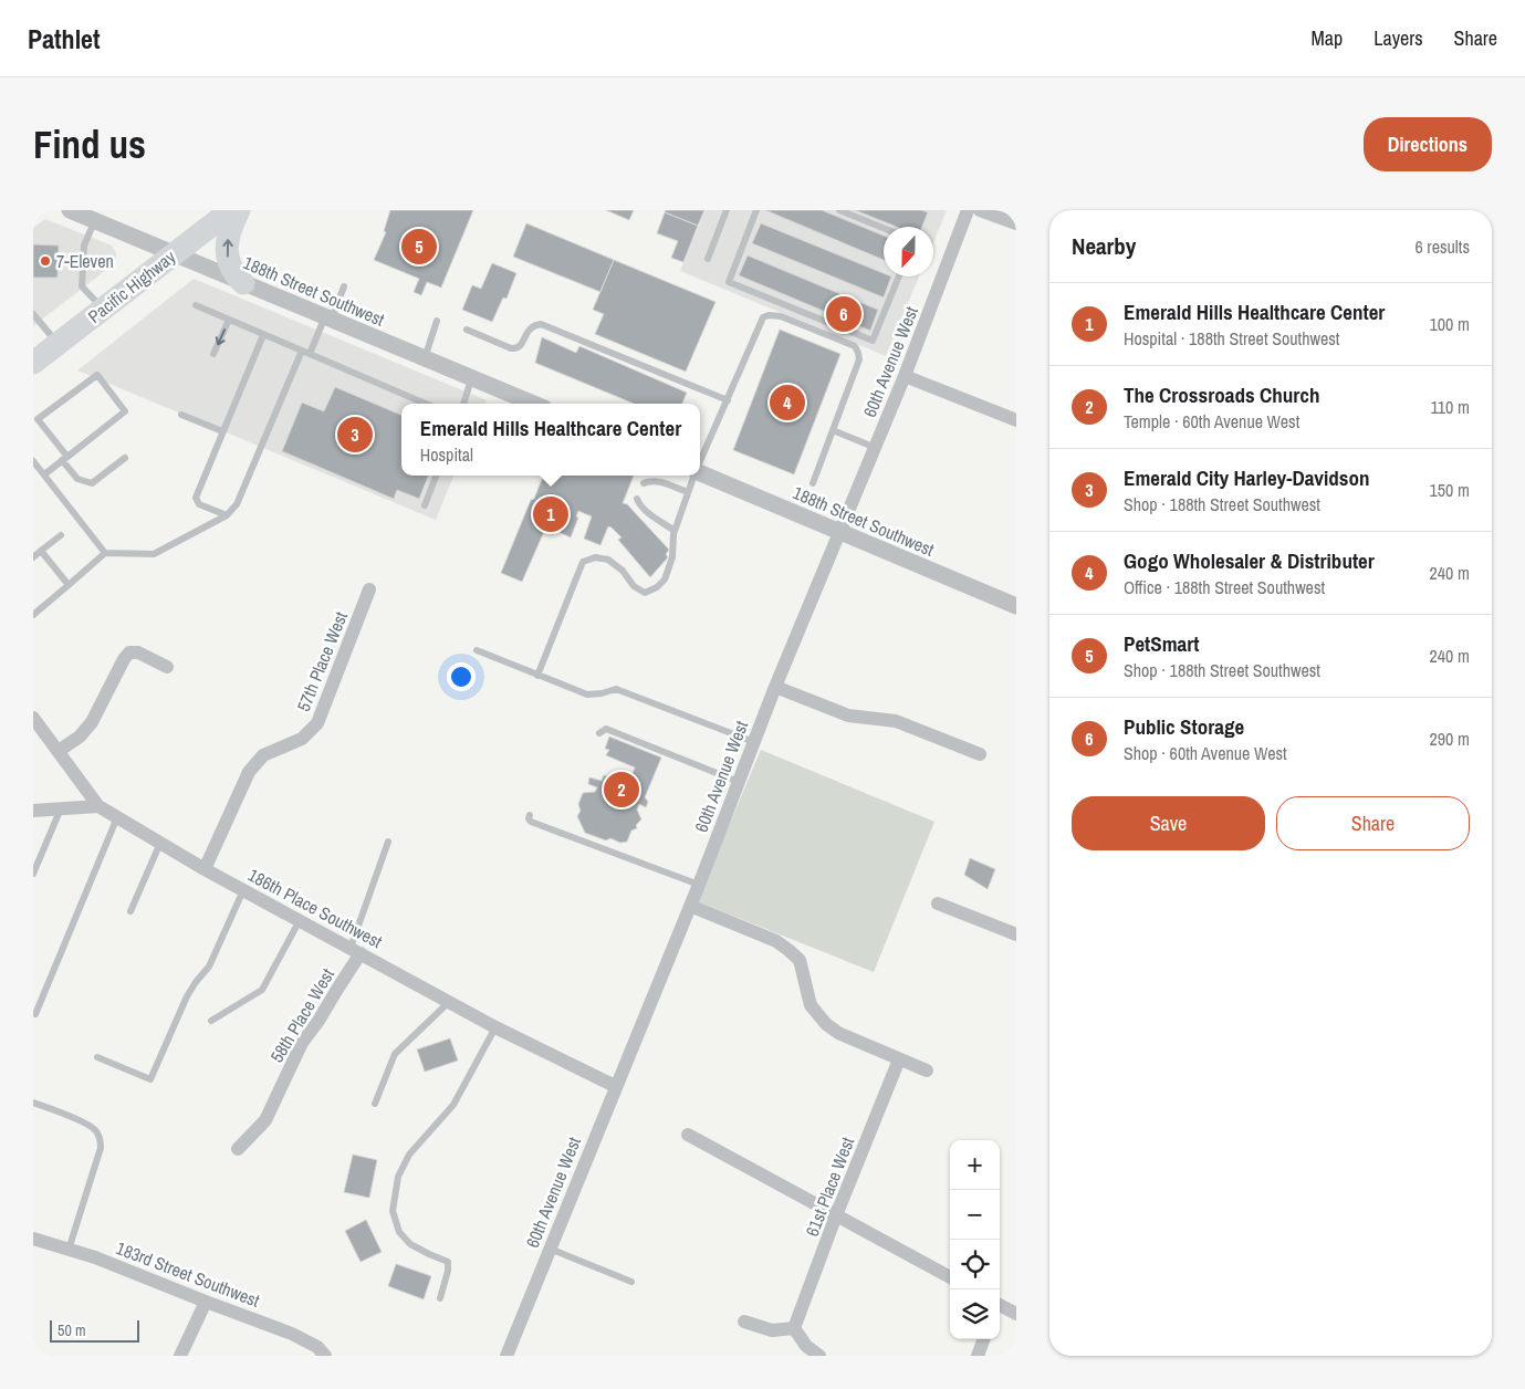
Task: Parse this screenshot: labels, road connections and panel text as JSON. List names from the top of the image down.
{
  "streets": {
    "highway": ["Pacific Highway"],
    "street": [
      "188th Street Southwest",
      "60th Avenue West",
      "57th Place West",
      "186th Place Southwest",
      "58th Place West",
      "61st Place West",
      "183rd Street Southwest"
    ]
  },
  "crossings": [
    ["Pacific Highway", "188th Street Southwest"],
    ["188th Street Southwest", "60th Avenue West"],
    ["60th Avenue West", "186th Place Southwest"],
    ["57th Place West", "186th Place Southwest"],
    ["186th Place Southwest", "58th Place West"]
  ],
  "places": ["7-Eleven"],
  "scale_bar": "50 m",
  "north": "bottom",
  "page": {
    "header": "Pathlet",
    "nav": ["Map", "Layers", "Share"],
    "buttons": [
      "Directions",
      ["Save", "Share"]
    ],
    "title": "Find us",
    "heading": ["Nearby", "6 results"],
    "pins": [
      "5",
      "6",
      "4",
      "3",
      "1",
      "2"
    ],
    "list": [
      {
        "mark": "1",
        "name": "Emerald Hills Healthcare Center",
        "note": "Hospital · 188th Street Southwest",
        "value": "100 m"
      },
      {
        "mark": "2",
        "name": "The Crossroads Church",
        "note": "Temple · 60th Avenue West",
        "value": "110 m"
      },
      {
        "mark": "3",
        "name": "Emerald City Harley-Davidson",
        "note": "Shop · 188th Street Southwest",
        "value": "150 m"
      },
      {
        "mark": "4",
        "name": "Gogo Wholesaler & Distributer",
        "note": "Office · 188th Street Southwest",
        "value": "240 m"
      },
      {
        "mark": "5",
        "name": "PetSmart",
        "note": "Shop · 188th Street Southwest",
        "value": "240 m"
      },
      {
        "mark": "6",
        "name": "Public Storage",
        "note": "Shop · 60th Avenue West",
        "value": "290 m"
      }
    ],
    "popup": ["Emerald Hills Healthcare Center", "Hospital"],
    "map_buttons": ["+", "−"],
    "scale": "50 m"
  }
}
